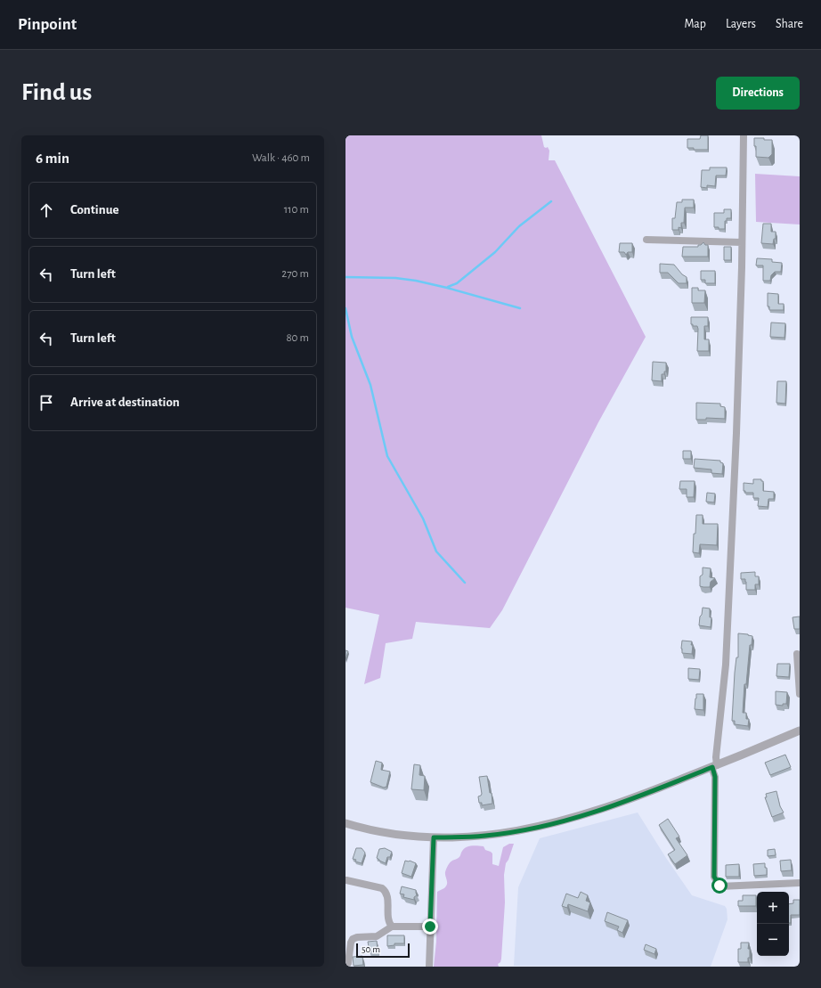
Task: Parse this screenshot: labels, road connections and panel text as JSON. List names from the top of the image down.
{
  "scale_bar": "50 m",
  "page": {
    "header": "Pinpoint",
    "nav": ["Map", "Layers", "Share"],
    "buttons": "Directions",
    "title": "Find us",
    "heading": ["6 min", "Walk · 460 m"],
    "list": [
      ["Continue", "110 m"],
      ["Turn left", "270 m"],
      ["Turn left", "80 m"],
      "Arrive at destination"
    ],
    "map_buttons": ["+", "−"],
    "scale": "50 m"
  }
}
